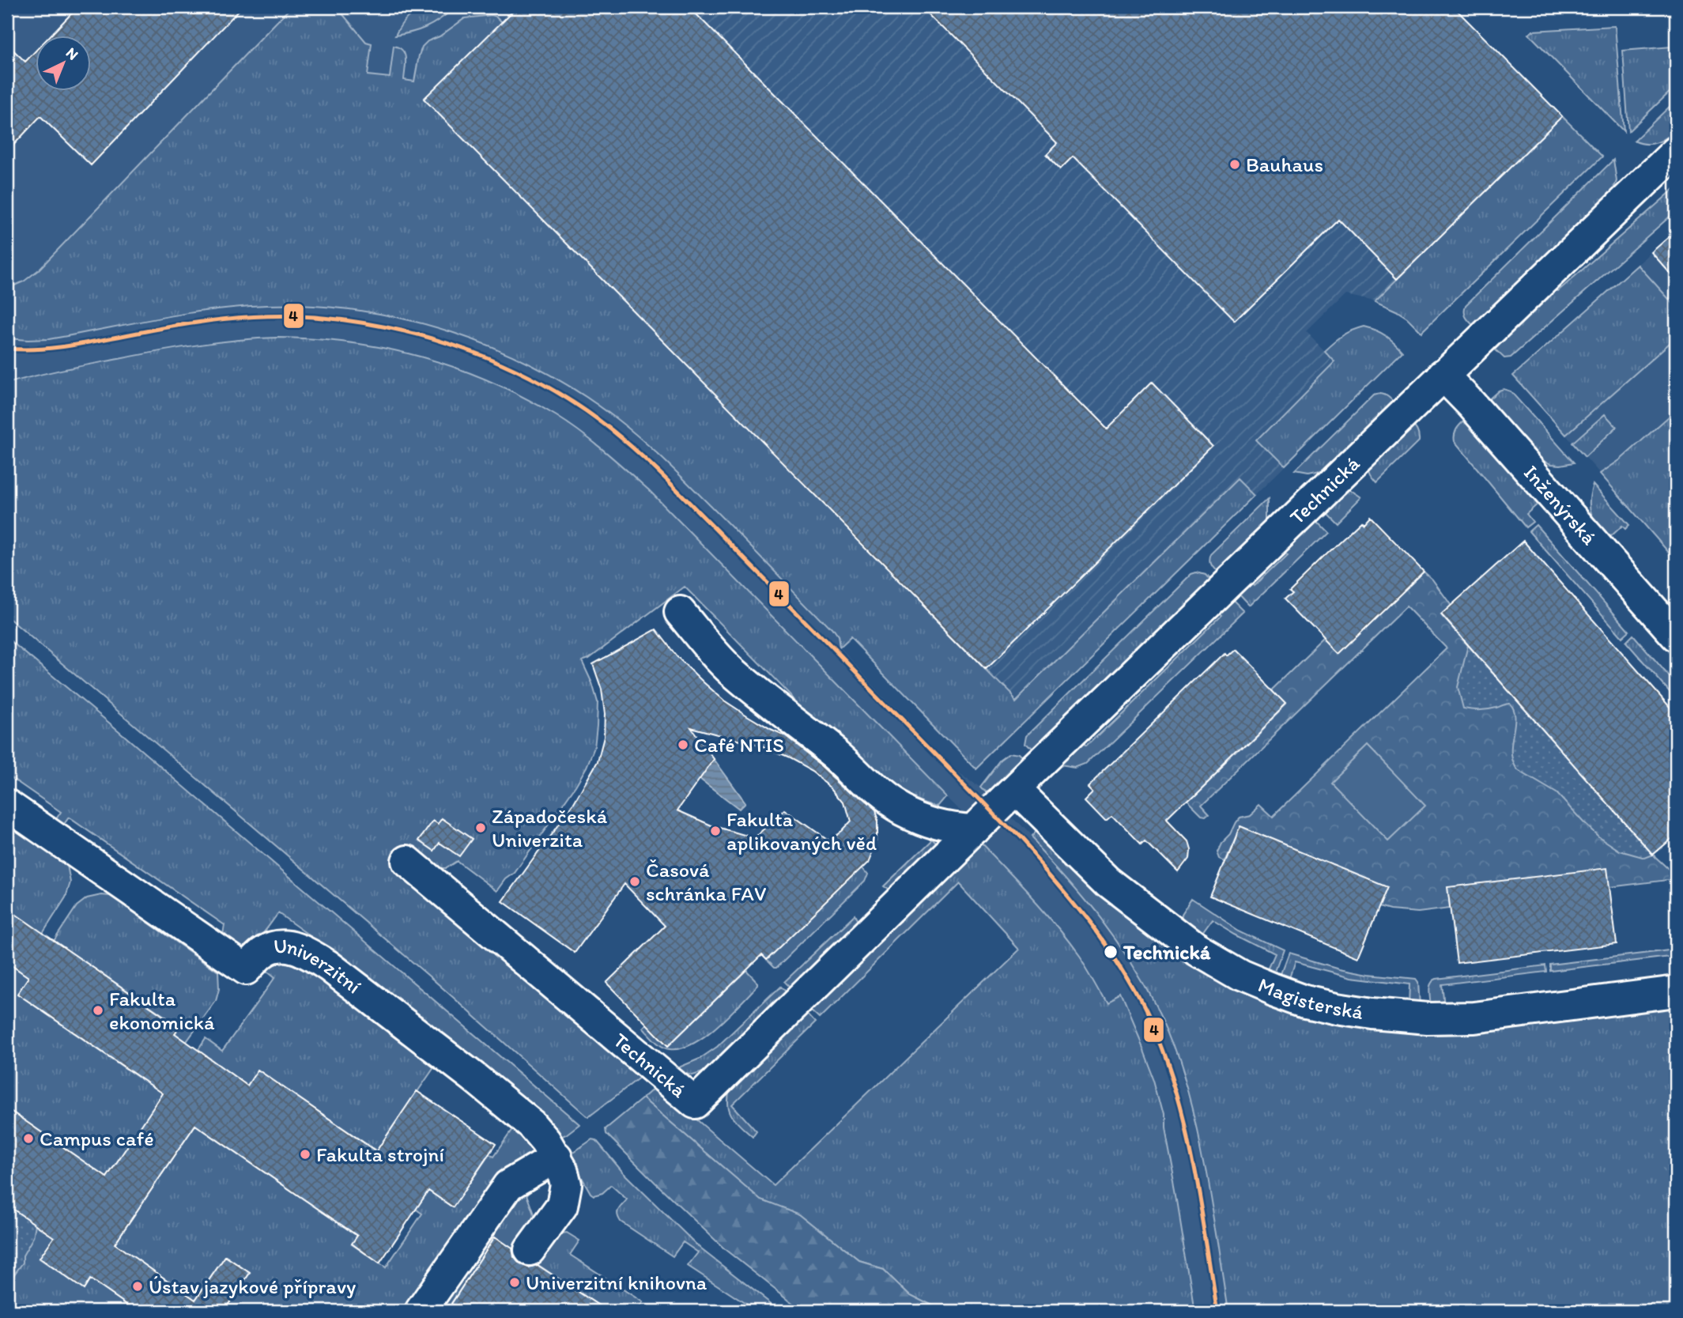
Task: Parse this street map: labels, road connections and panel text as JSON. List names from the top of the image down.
{
  "streets": {
    "street": [
      "Technická",
      "Inženýrská",
      "Univerzitní",
      "Magisterská"
    ]
  },
  "crossings": [
    ["Technická", "Inženýrská"],
    ["Technická", "Magisterská"]
  ],
  "places": [
    "Bauhaus",
    "Café NTIS",
    "Západočeská Univerzita",
    "Fakulta aplikovaných věd",
    "Časová schránka FAV",
    "Technická",
    "Fakulta ekonomická",
    "Campus café",
    "Fakulta strojní",
    "Univerzitní knihovna",
    "Ústav jazykové přípravy"
  ],
  "lines": ["transit line 4"],
  "north": "top right"
}
